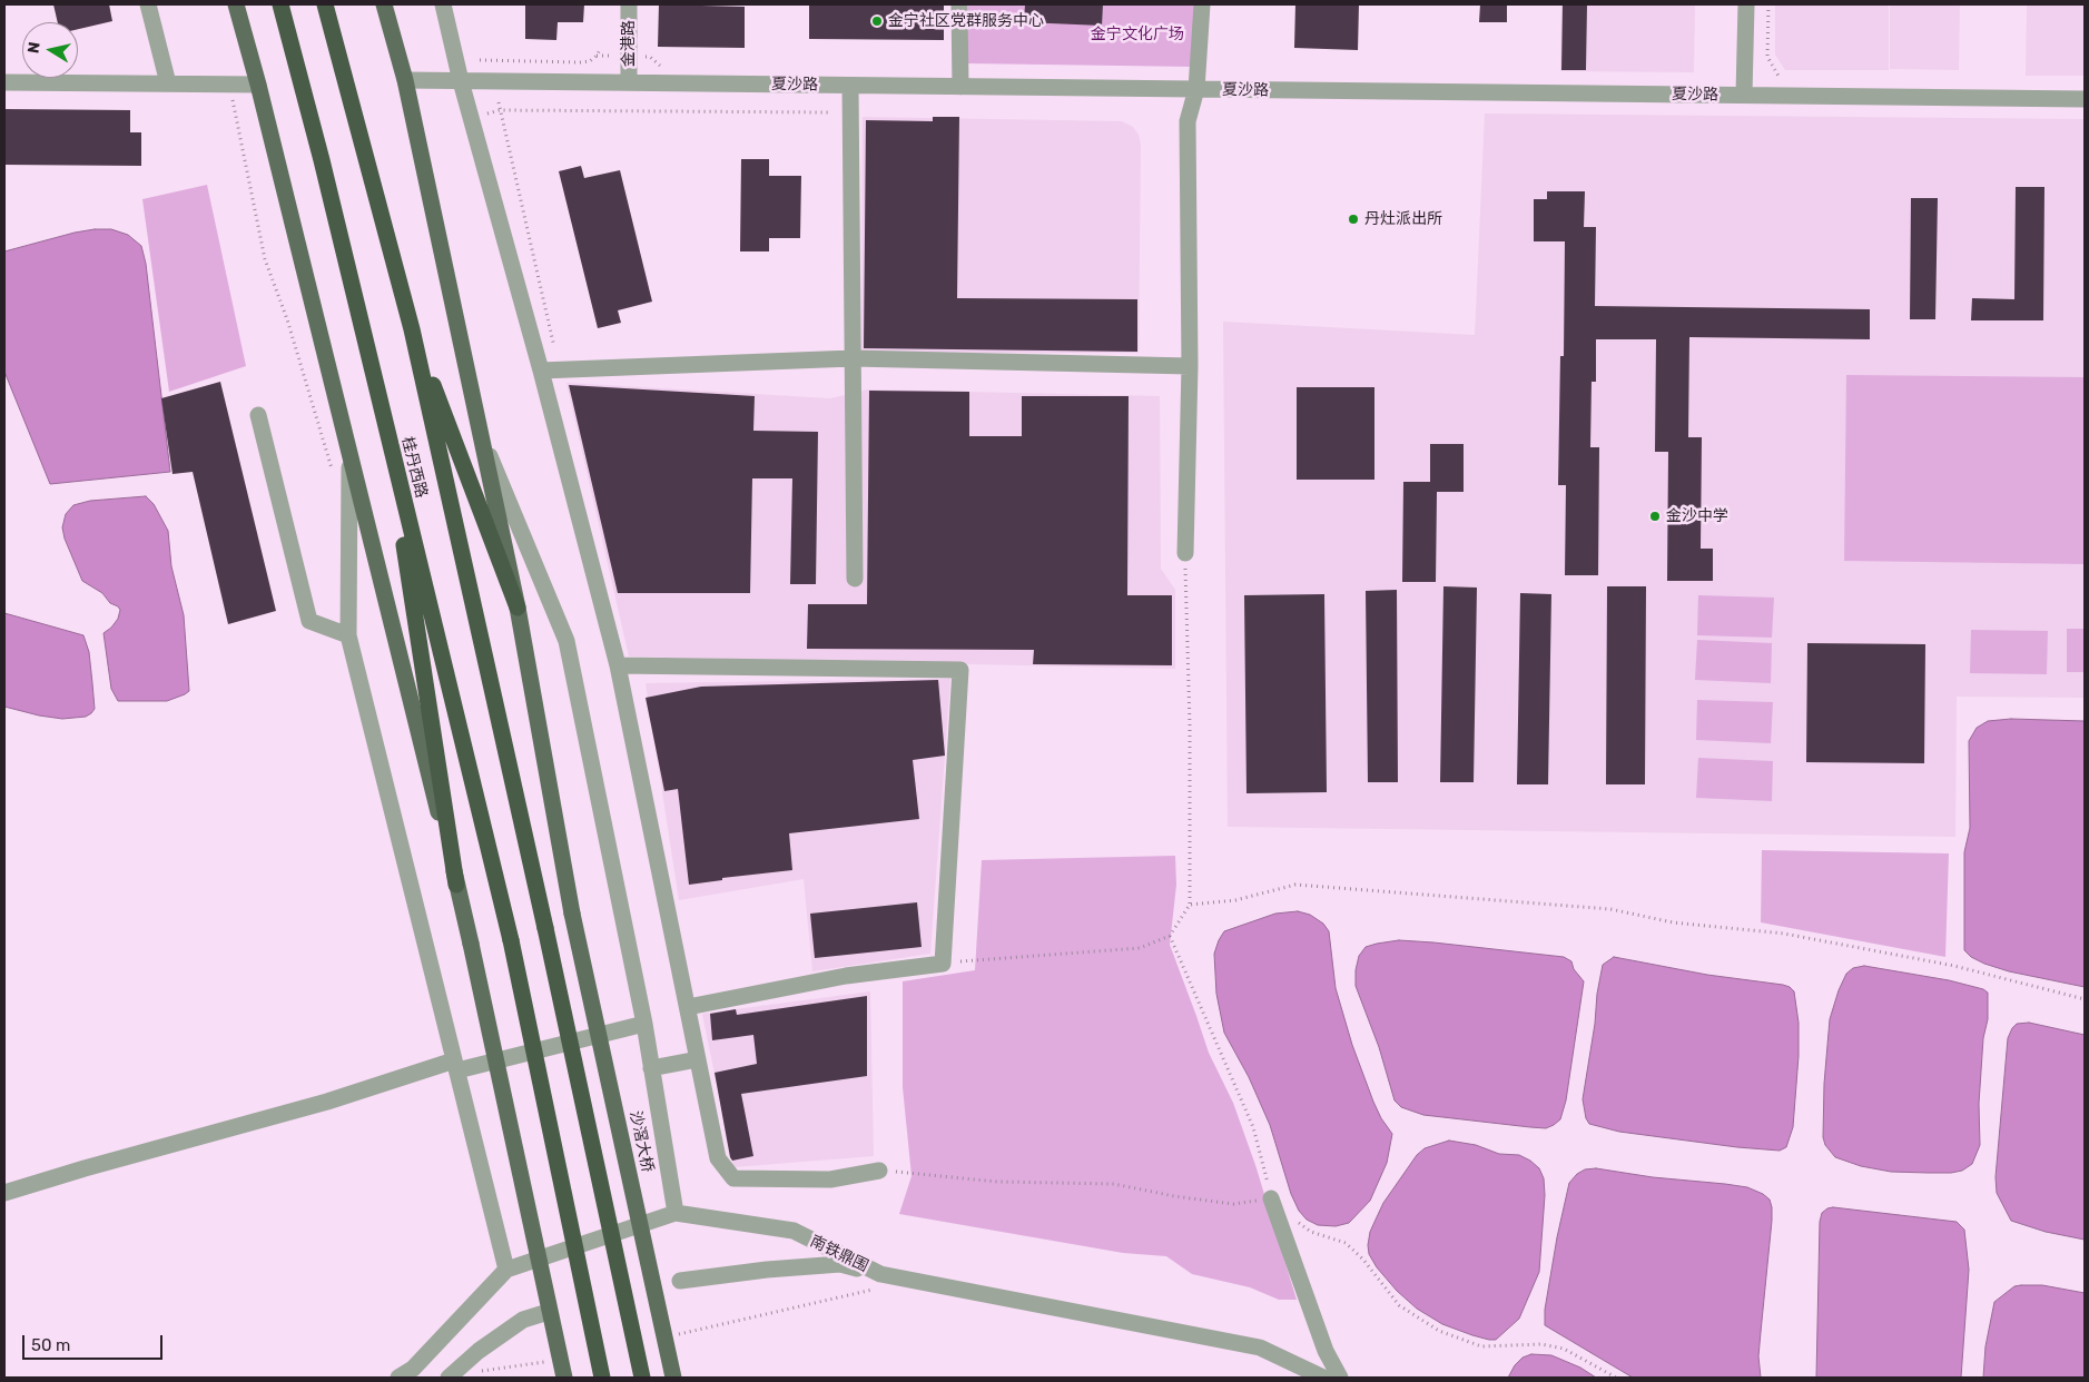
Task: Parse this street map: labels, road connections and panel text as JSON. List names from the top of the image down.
{
  "streets": {
    "highway": ["桂丹西路"],
    "main road": ["沙滘大桥"],
    "street": ["金港路", "夏沙路", "南铁鼎围"]
  },
  "crossings": [
    ["金港路", "夏沙路"],
    ["夏沙路", "沙滘大桥"]
  ],
  "parks": ["金宁文化广场"],
  "places": ["金宁社区党群服务中心", "丹灶派出所", "金沙中学"],
  "scale_bar": "50 m",
  "north": "left"
}
